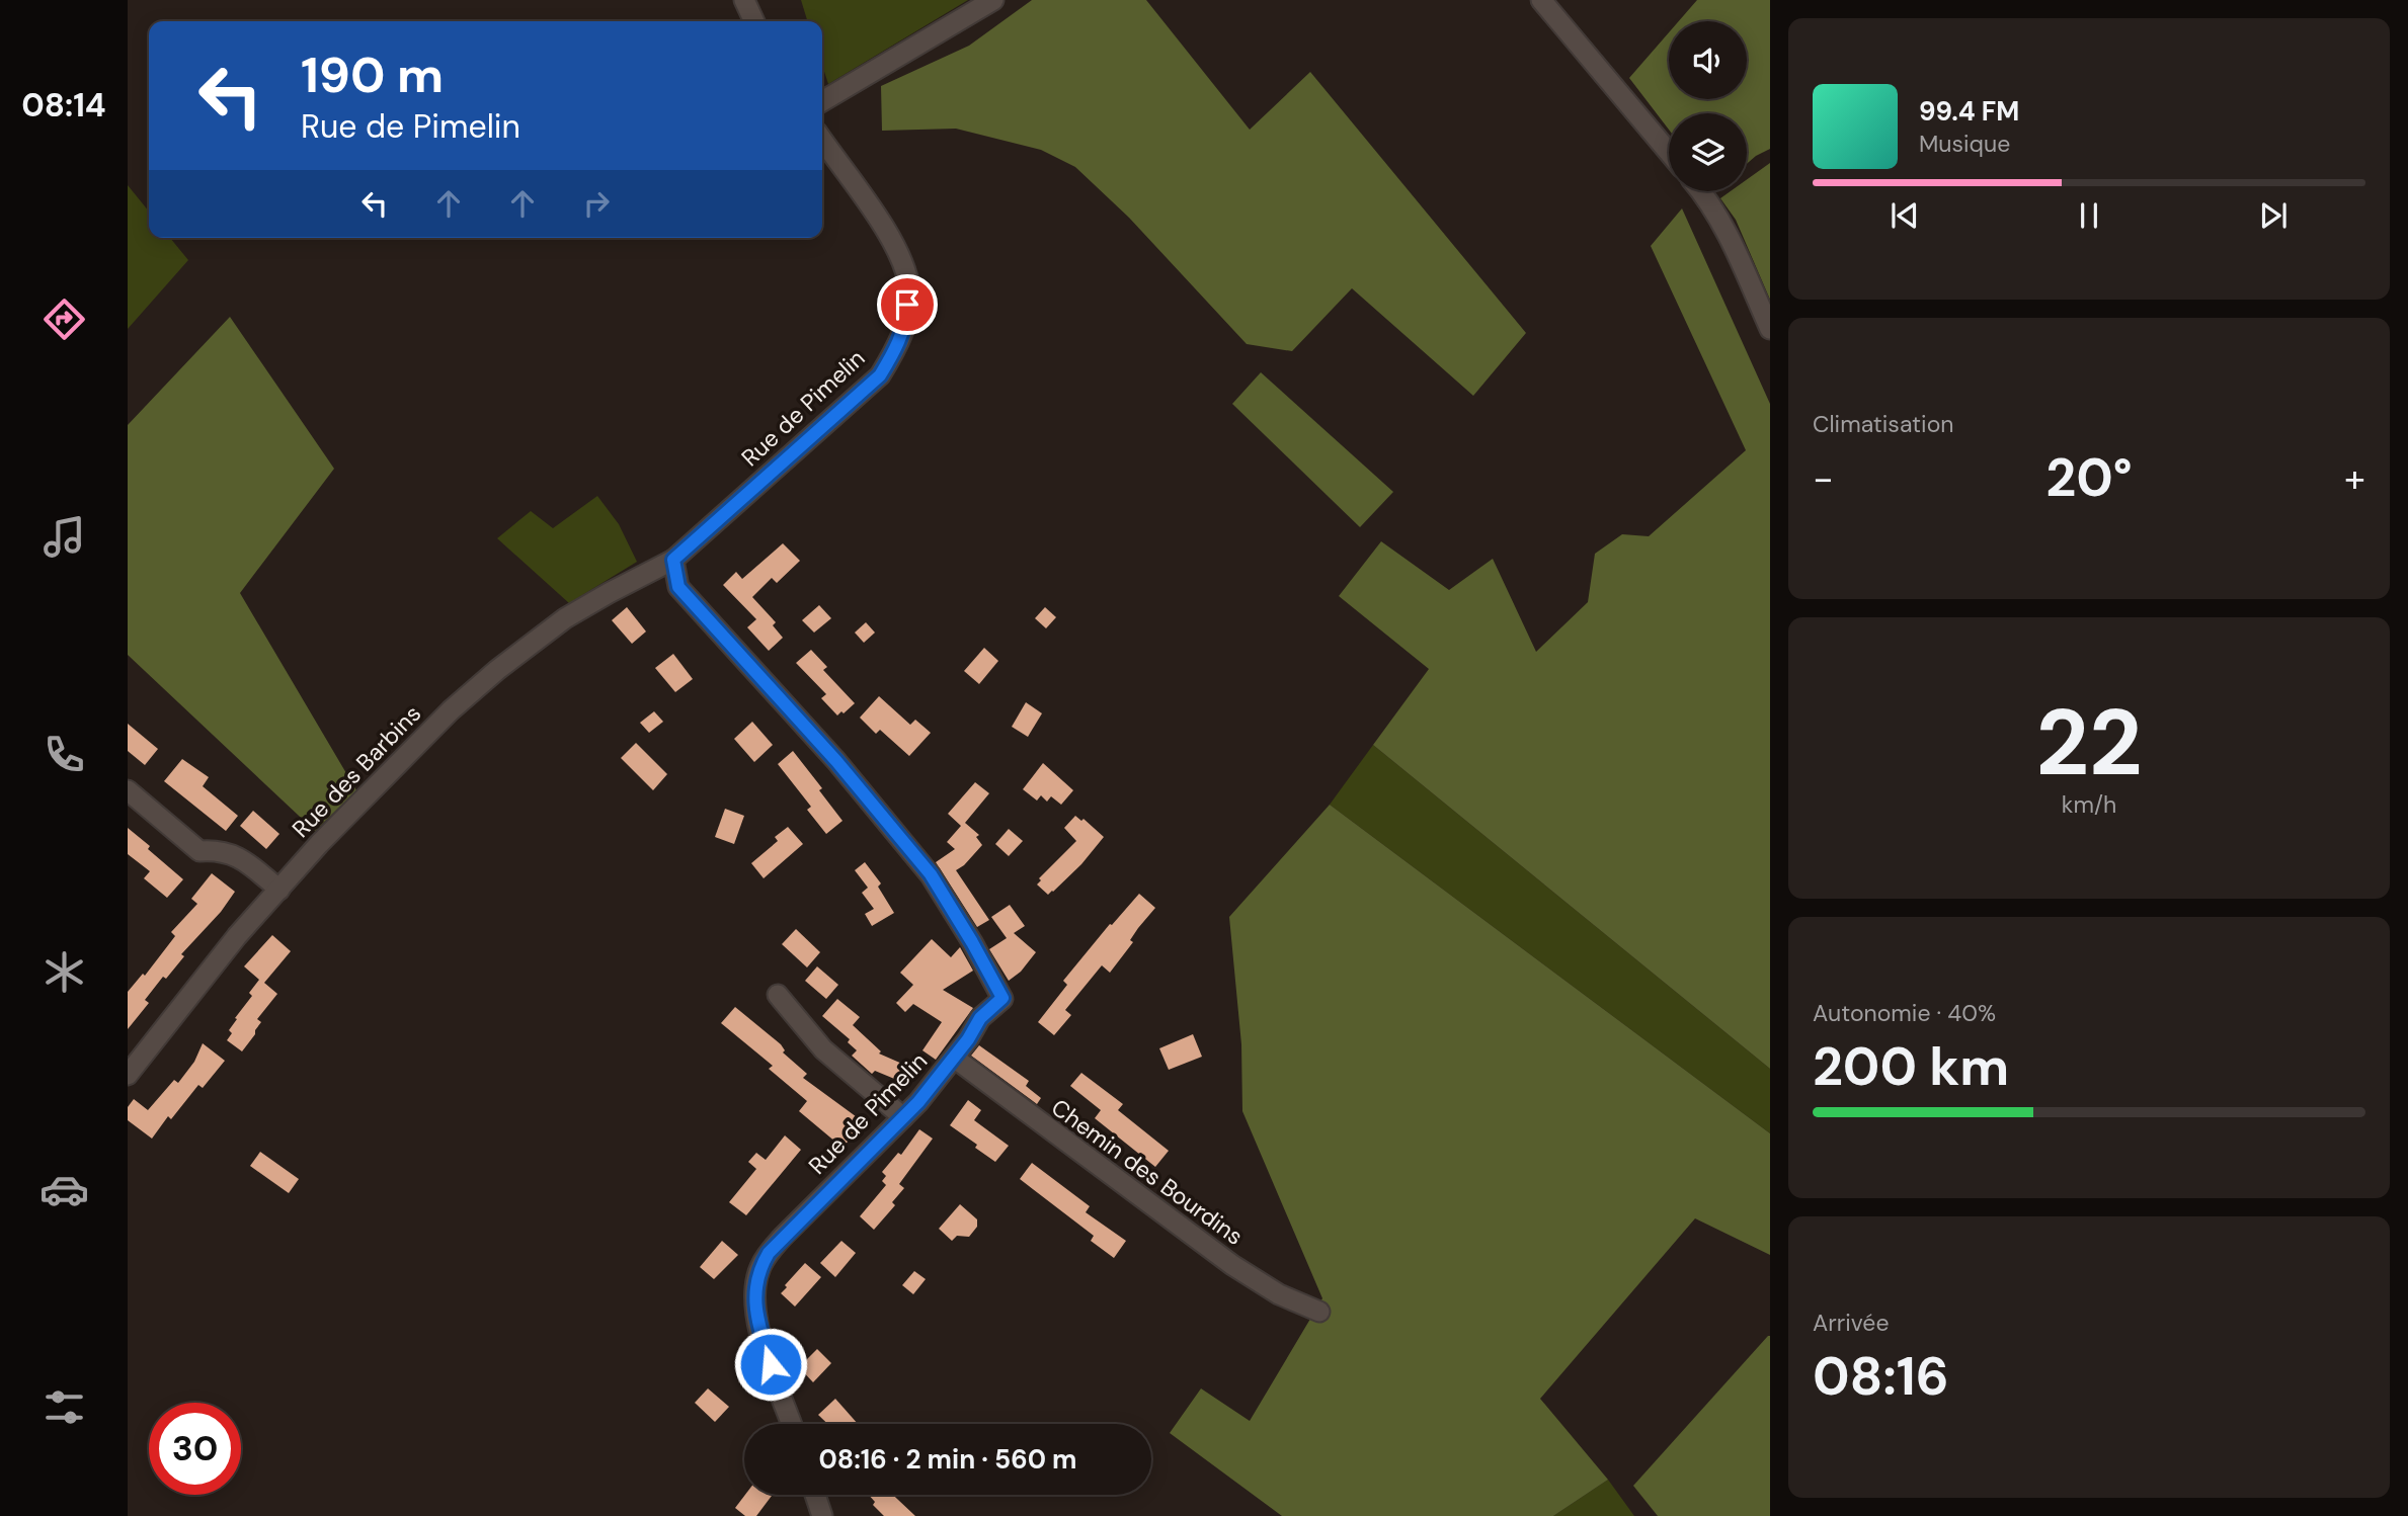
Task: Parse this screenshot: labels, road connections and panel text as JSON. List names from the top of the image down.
{
  "streets": {
    "street": ["Rue de Pimelin", "Rue des Barbins", "Chemin des Bourdins"]
  },
  "crossings": [
    ["Rue de Pimelin", "Rue des Barbins"],
    ["Rue de Pimelin", "Chemin des Bourdins"]
  ],
  "page": {
    "tabs": "08:14",
    "turn": ["190 m", "Rue de Pimelin"],
    "song": ["99.4 FM", "Musique"],
    "tile": [
      "Climatisation",
      ["22", "km/h"],
      ["Autonomie · 40%", "200 km"],
      ["Arrivée", "08:16"]
    ],
    "heat": ["−", "20°", "+"],
    "limit": "30",
    "trip": "08:16 · 2 min · 560 m"
  }
}
